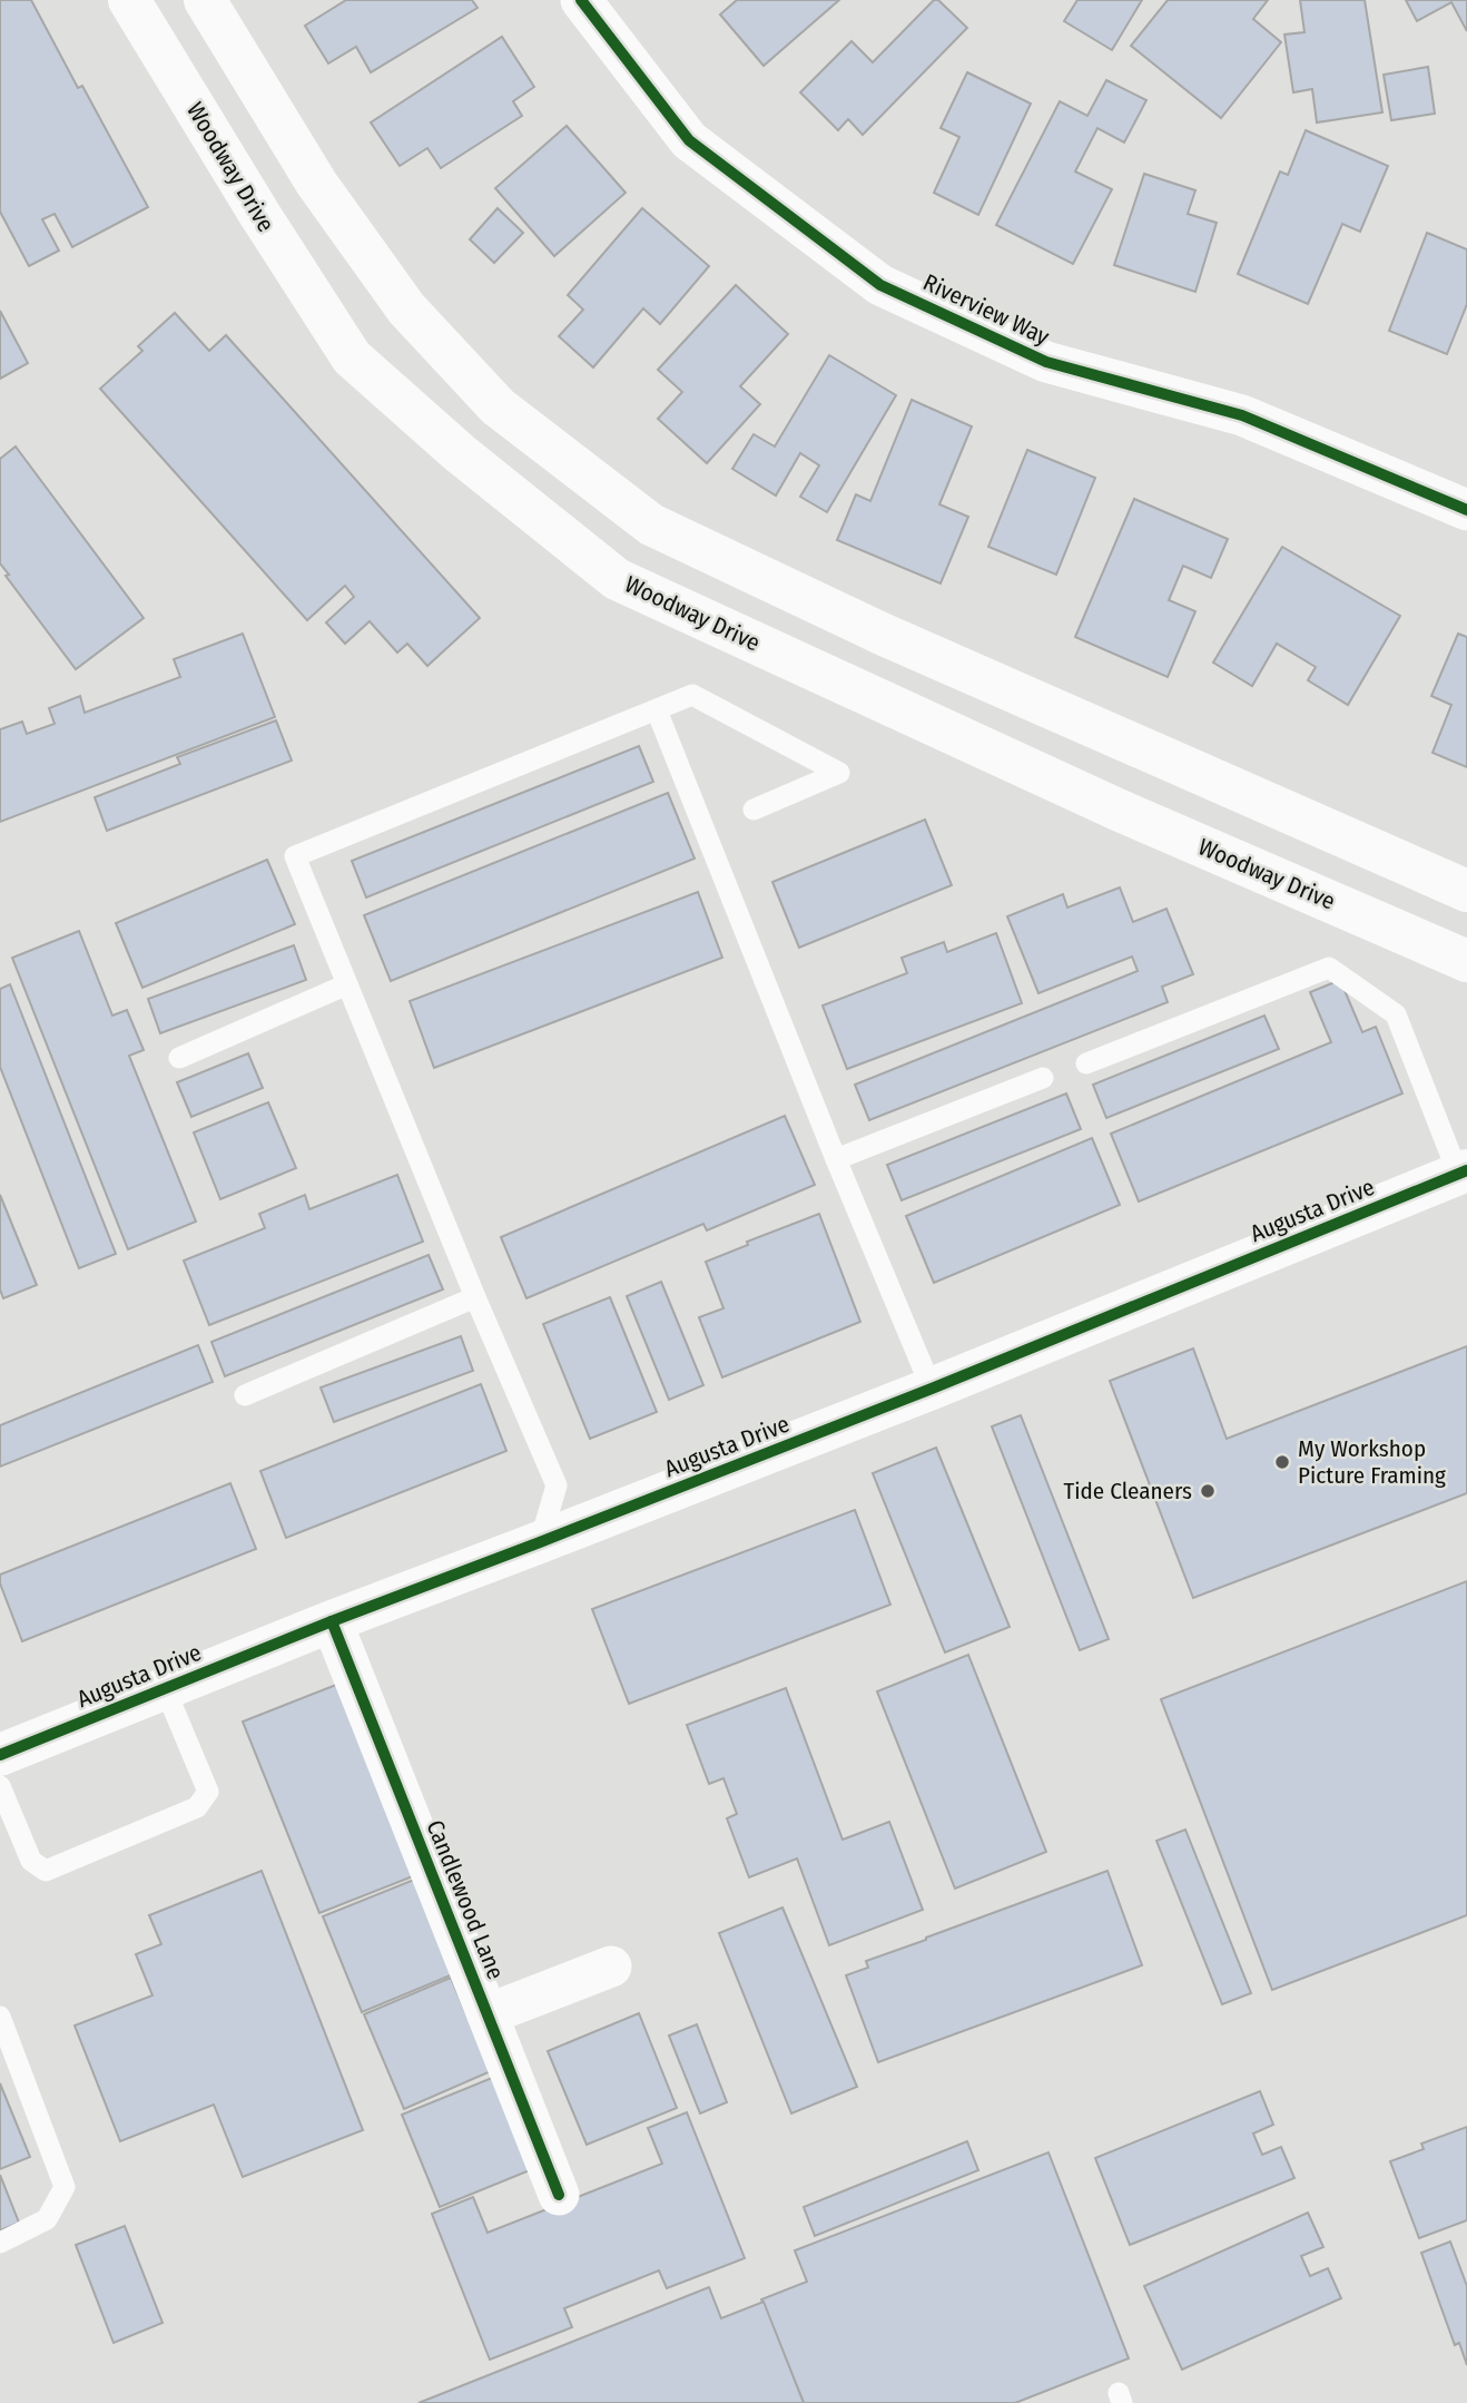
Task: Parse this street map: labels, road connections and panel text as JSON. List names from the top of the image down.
{
  "streets": {
    "main road": ["Woodway Drive", "Augusta Drive"],
    "street": ["Riverview Way", "Candlewood Lane"]
  },
  "crossings": [
    ["Augusta Drive", "Candlewood Lane"]
  ],
  "places": ["My Workshop Picture Framing", "Tide Cleaners"]
}
